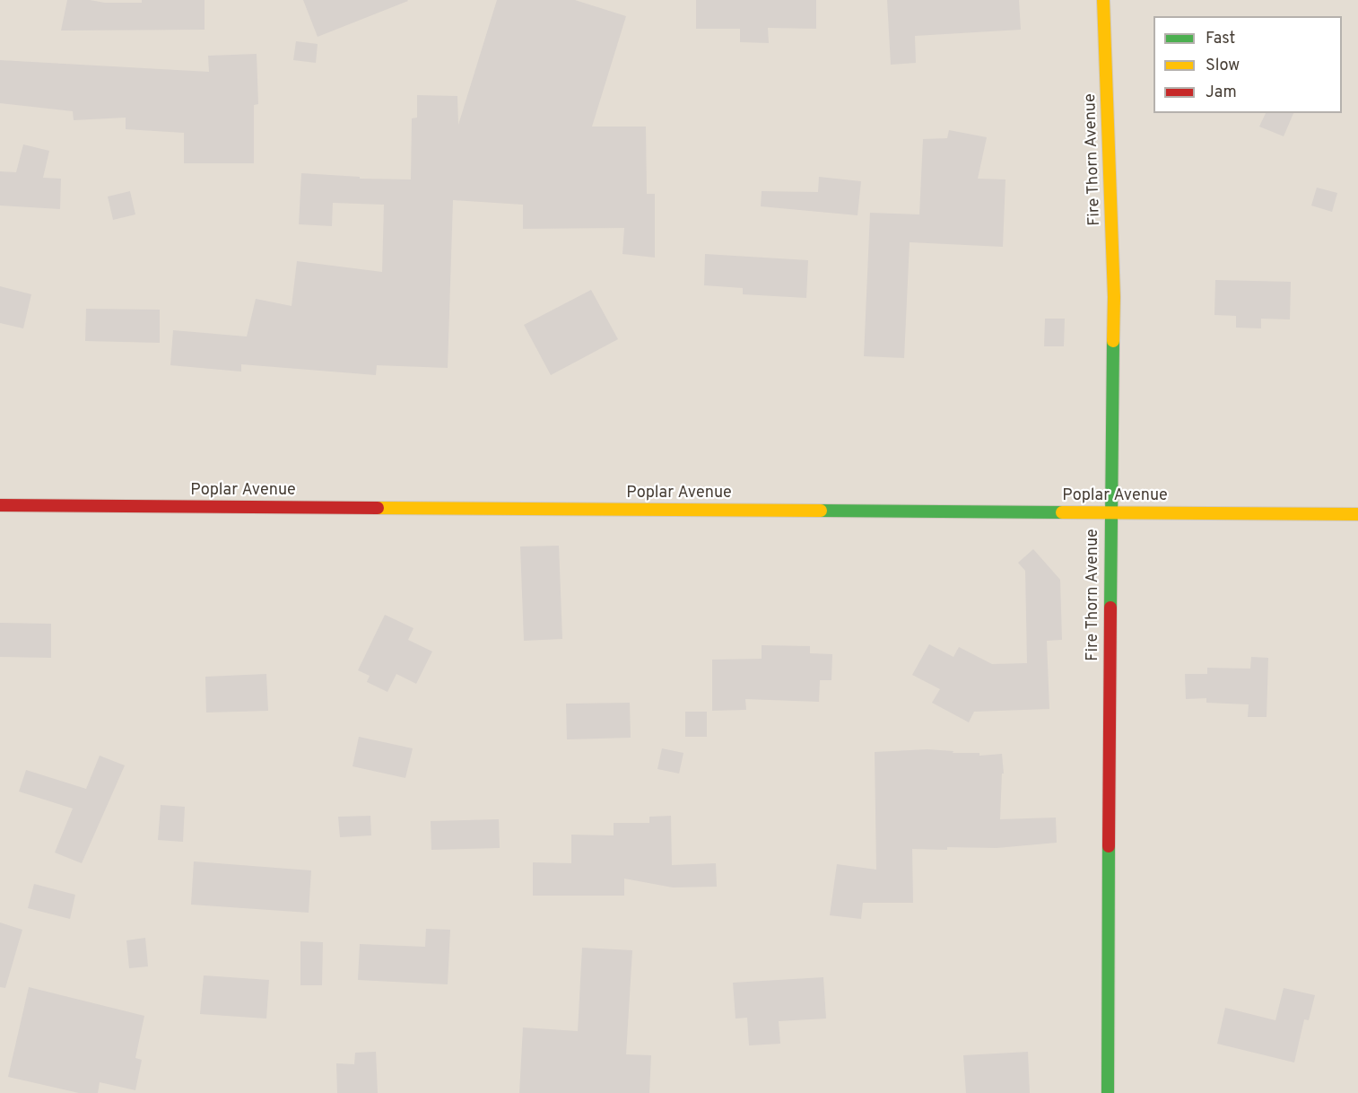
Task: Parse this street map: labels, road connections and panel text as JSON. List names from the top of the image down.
{
  "streets": {
    "street": ["Fire Thorn Avenue", "Poplar Avenue"]
  },
  "crossings": [
    ["Fire Thorn Avenue", "Poplar Avenue"]
  ],
  "legend": ["Fast", "Slow", "Jam"]
}
